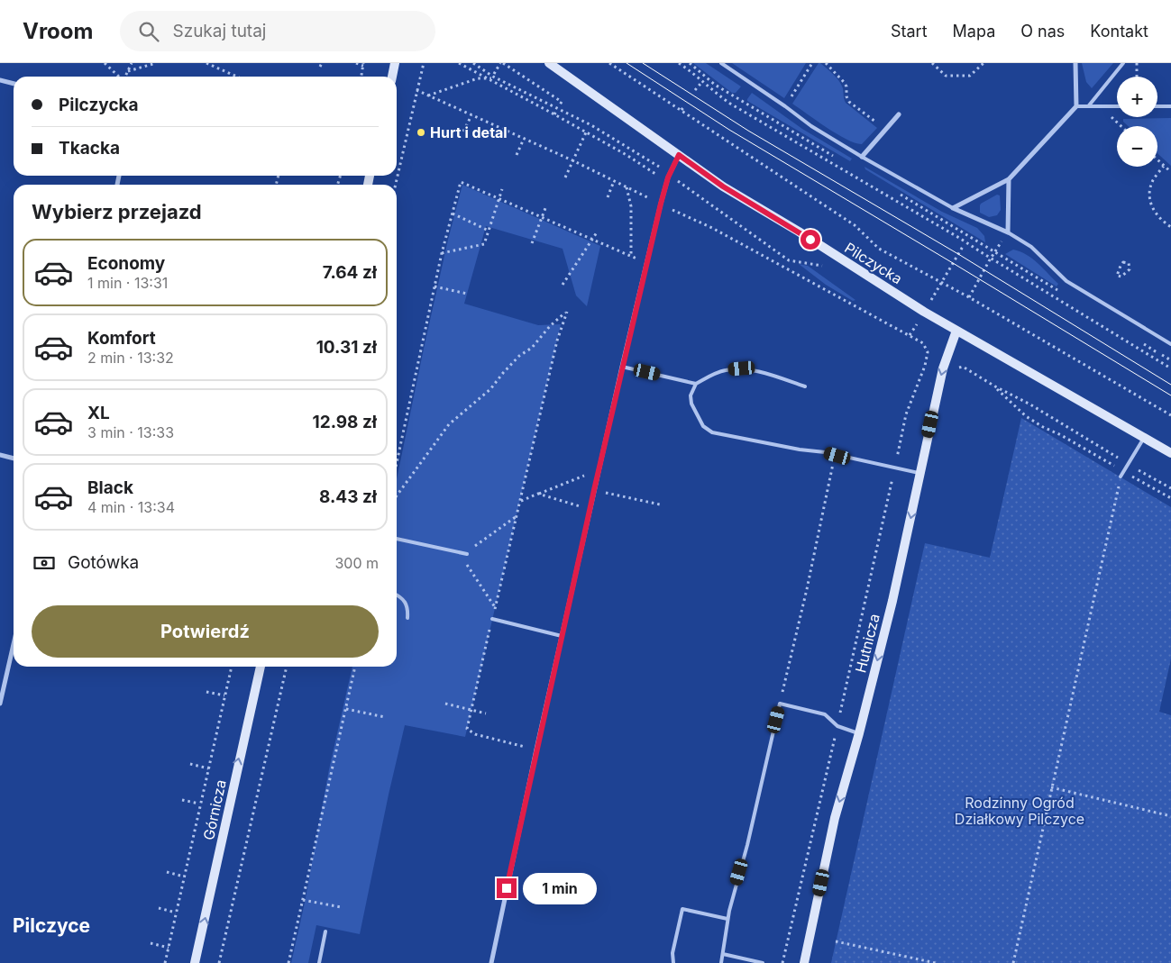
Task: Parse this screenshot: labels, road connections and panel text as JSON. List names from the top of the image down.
{
  "streets": {
    "street": ["Pilczycka", "Hutnicza", "Górnicza"]
  },
  "crossings": [
    ["Pilczycka", "Hutnicza"]
  ],
  "one_way": ["Hutnicza", "Górnicza"],
  "districts": ["Pilczyce"],
  "parks": ["Rodzinny Ogród Działkowy Pilczyce"],
  "places": ["Hurt i detal"],
  "page": {
    "header": "Vroom",
    "search": "Szukaj tutaj",
    "nav": [
      "Start",
      "Mapa",
      "O nas",
      "Kontakt"
    ],
    "map_buttons": ["+", "−"],
    "banner": ["Pilczycka", "Tkacka"],
    "heading": "Wybierz przejazd",
    "list": [
      {
        "name": "Economy",
        "note": "1 min · 13:31",
        "value": "7.64 zł"
      },
      {
        "name": "Komfort",
        "note": "2 min · 13:32",
        "value": "10.31 zł"
      },
      {
        "name": "XL",
        "note": "3 min · 13:33",
        "value": "12.98 zł"
      },
      {
        "name": "Black",
        "note": "4 min · 13:34",
        "value": "8.43 zł"
      }
    ],
    "pay": ["Gotówka", "300 m"],
    "buttons": "Potwierdź",
    "bubble": "1 min"
  }
}
